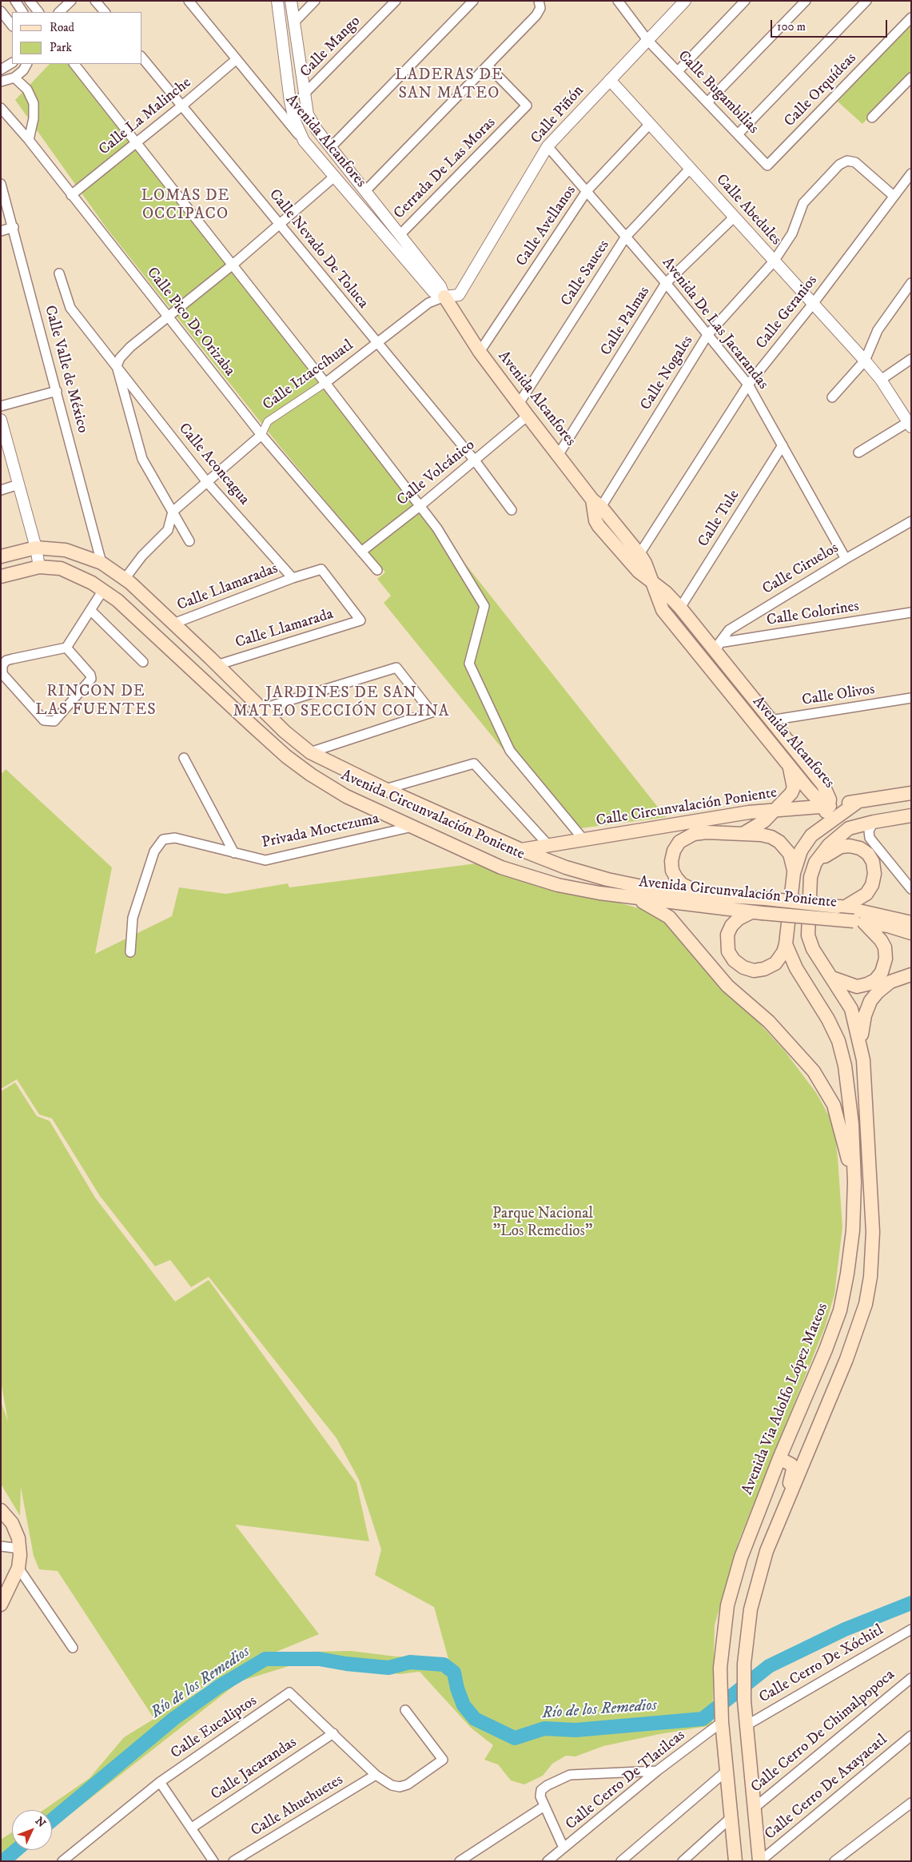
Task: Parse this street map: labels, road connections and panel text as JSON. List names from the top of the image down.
{
  "streets": {
    "main road": [
      "Avenida Alcanfores",
      "Calle Circunvalación Poniente",
      "Avenida Circunvalación Poniente",
      "Avenida Via Adolfo López Mateos"
    ],
    "street": [
      "Calle Mango",
      "Calle Orquídeas",
      "Calle Bugambilias",
      "Calle Piñón",
      "Calle La Malinche",
      "Cerrada De Las Moras",
      "Calle Abedules",
      "Calle Avellanos",
      "Calle Nevado De Toluca",
      "Calle Sauces",
      "Calle Geranios",
      "Calle Palmas",
      "Calle Pico De Orizaba",
      "Avenida De Las Jacarandas",
      "Calle Valle de México",
      "Calle Nogales",
      "Calle Iztaccíhuatl",
      "Calle Aconcagua",
      "Calle Volcánico",
      "Calle Tule",
      "Calle Ciruelos",
      "Calle Llamaradas",
      "Calle Colorines",
      "Calle Llamarada",
      "Calle Olivos",
      "Privada Moctezuma",
      "Calle Cerro De Xóchitl",
      "Calle Eucaliptos",
      "Calle Cerro De Chimalpopoca",
      "Calle Jacarandas",
      "Calle Cerro De Tlatilcas",
      "Calle Cerro De Axayacatl",
      "Calle Ahuehuetes"
    ]
  },
  "crossings": [
    ["Calle Mango", "Avenida Alcanfores"],
    ["Calle Orquídeas", "Calle Bugambilias"],
    ["Calle Bugambilias", "Calle Piñón"],
    ["Calle Piñón", "Avenida Alcanfores"],
    ["Calle Piñón", "Calle Abedules"],
    ["Calle Piñón", "Avenida De Las Jacarandas"],
    ["Calle Piñón", "Calle Iztaccíhuatl"],
    ["Calle La Malinche", "Avenida Alcanfores"],
    ["Calle La Malinche", "Calle Nevado De Toluca"],
    ["Calle La Malinche", "Calle Pico De Orizaba"],
    ["Avenida Alcanfores", "Cerrada De Las Moras"],
    ["Avenida Alcanfores", "Calle Avellanos"],
    ["Avenida Alcanfores", "Calle Sauces"],
    ["Avenida Alcanfores", "Calle Geranios"],
    ["Avenida Alcanfores", "Calle Palmas"],
    ["Avenida Alcanfores", "Calle Nogales"],
    ["Avenida Alcanfores", "Calle Iztaccíhuatl"],
    ["Avenida Alcanfores", "Calle Volcánico"],
    ["Avenida Alcanfores", "Calle Tule"],
    ["Avenida Alcanfores", "Calle Ciruelos"],
    ["Avenida Alcanfores", "Calle Colorines"],
    ["Avenida Alcanfores", "Calle Olivos"],
    ["Avenida Alcanfores", "Calle Circunvalación Poniente"],
    ["Calle Abedules", "Calle Avellanos"],
    ["Calle Abedules", "Calle Sauces"],
    ["Calle Abedules", "Calle Geranios"],
    ["Calle Abedules", "Calle Palmas"],
    ["Calle Abedules", "Calle Nogales"],
    ["Calle Avellanos", "Avenida De Las Jacarandas"],
    ["Calle Nevado De Toluca", "Calle Iztaccíhuatl"],
    ["Calle Nevado De Toluca", "Calle Volcánico"],
    ["Calle Sauces", "Avenida De Las Jacarandas"],
    ["Calle Geranios", "Avenida De Las Jacarandas"],
    ["Calle Geranios", "Calle Nogales"],
    ["Calle Palmas", "Avenida De Las Jacarandas"],
    ["Calle Pico De Orizaba", "Calle Iztaccíhuatl"],
    ["Calle Pico De Orizaba", "Calle Volcánico"],
    ["Avenida De Las Jacarandas", "Calle Nogales"],
    ["Avenida De Las Jacarandas", "Calle Tule"],
    ["Avenida De Las Jacarandas", "Calle Ciruelos"],
    ["Calle Valle de México", "Avenida Circunvalación Poniente"],
    ["Calle Iztaccíhuatl", "Calle Aconcagua"],
    ["Calle Aconcagua", "Calle Llamaradas"],
    ["Calle Ciruelos", "Calle Colorines"],
    ["Calle Llamaradas", "Calle Llamarada"],
    ["Calle Llamaradas", "Avenida Circunvalación Poniente"],
    ["Calle Llamarada", "Avenida Circunvalación Poniente"],
    ["Calle Circunvalación Poniente", "Avenida Circunvalación Poniente"],
    ["Calle Circunvalación Poniente", "Avenida Via Adolfo López Mateos"],
    ["Avenida Circunvalación Poniente", "Privada Moctezuma"],
    ["Avenida Via Adolfo López Mateos", "Calle Cerro De Tlatilcas"],
    ["Calle Eucaliptos", "Calle Jacarandas"],
    ["Calle Eucaliptos", "Calle Ahuehuetes"]
  ],
  "districts": [
    "LADERAS DE SAN MATEO",
    "LOMAS DE OCCIPACO",
    "RINCON DE LAS FUENTES",
    "JARDINES DE SAN MATEO SECCIÓN COLINA"
  ],
  "water": ["Río de los Remedios"],
  "parks": ["Parque Nacional \"Los Remedios\""],
  "legend": ["Road", "Park"],
  "scale_bar": "100 m",
  "north": "top right"
}
